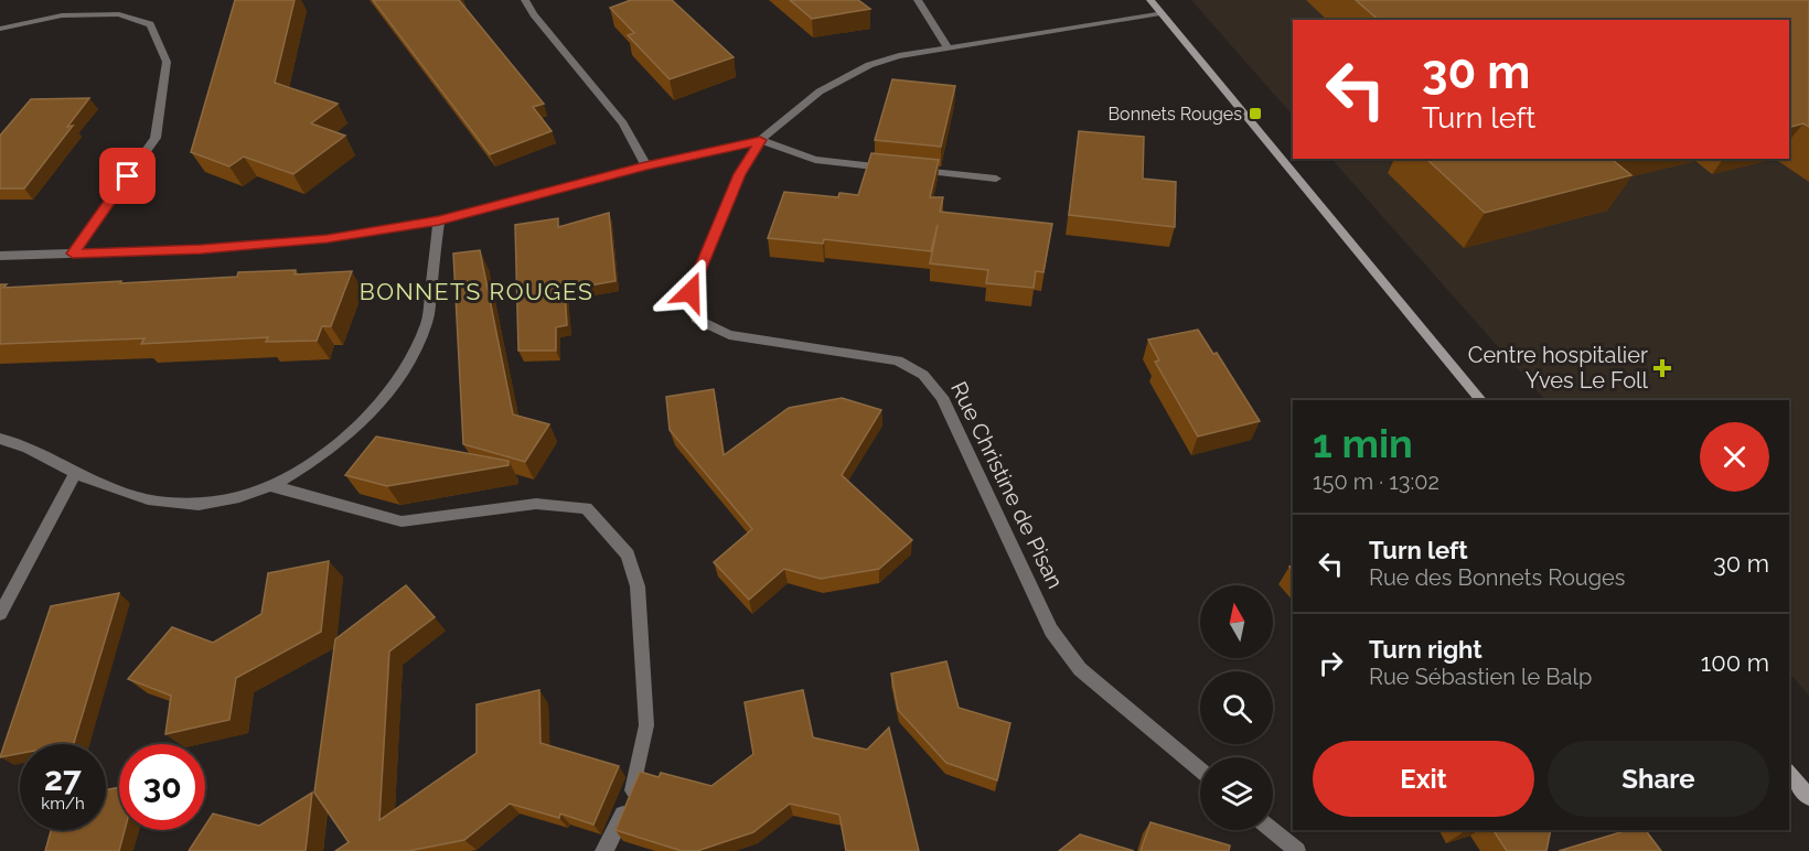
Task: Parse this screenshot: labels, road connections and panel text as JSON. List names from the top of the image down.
{
  "streets": {
    "street": ["Rue Christine de Pisan"]
  },
  "districts": ["BONNETS ROUGES"],
  "places": {
    "transit": ["Bonnets Rouges"],
    "health": ["Centre hospitalier Yves Le Foll"]
  },
  "north": "top",
  "page": {
    "turn": ["30 m", "Turn left"],
    "heading": ["1 min", "150 m · 13:02"],
    "list": [
      {
        "name": "Turn left",
        "note": "Rue des Bonnets Rouges",
        "value": "30 m"
      },
      {
        "name": "Turn right",
        "note": "Rue Sébastien le Balp",
        "value": "100 m"
      }
    ],
    "buttons": ["Exit", "Share"],
    "speed": "27 km/h",
    "limit": "30"
  }
}
